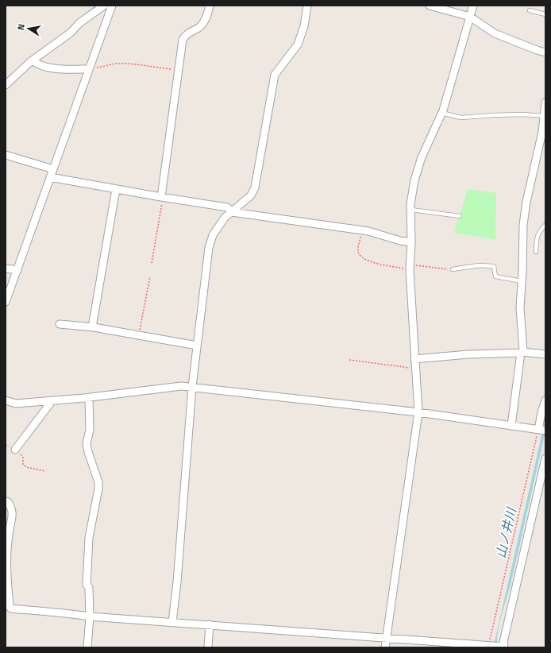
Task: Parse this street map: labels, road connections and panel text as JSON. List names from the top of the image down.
{
  "water": ["山ノ井川"],
  "north": "left"
}
